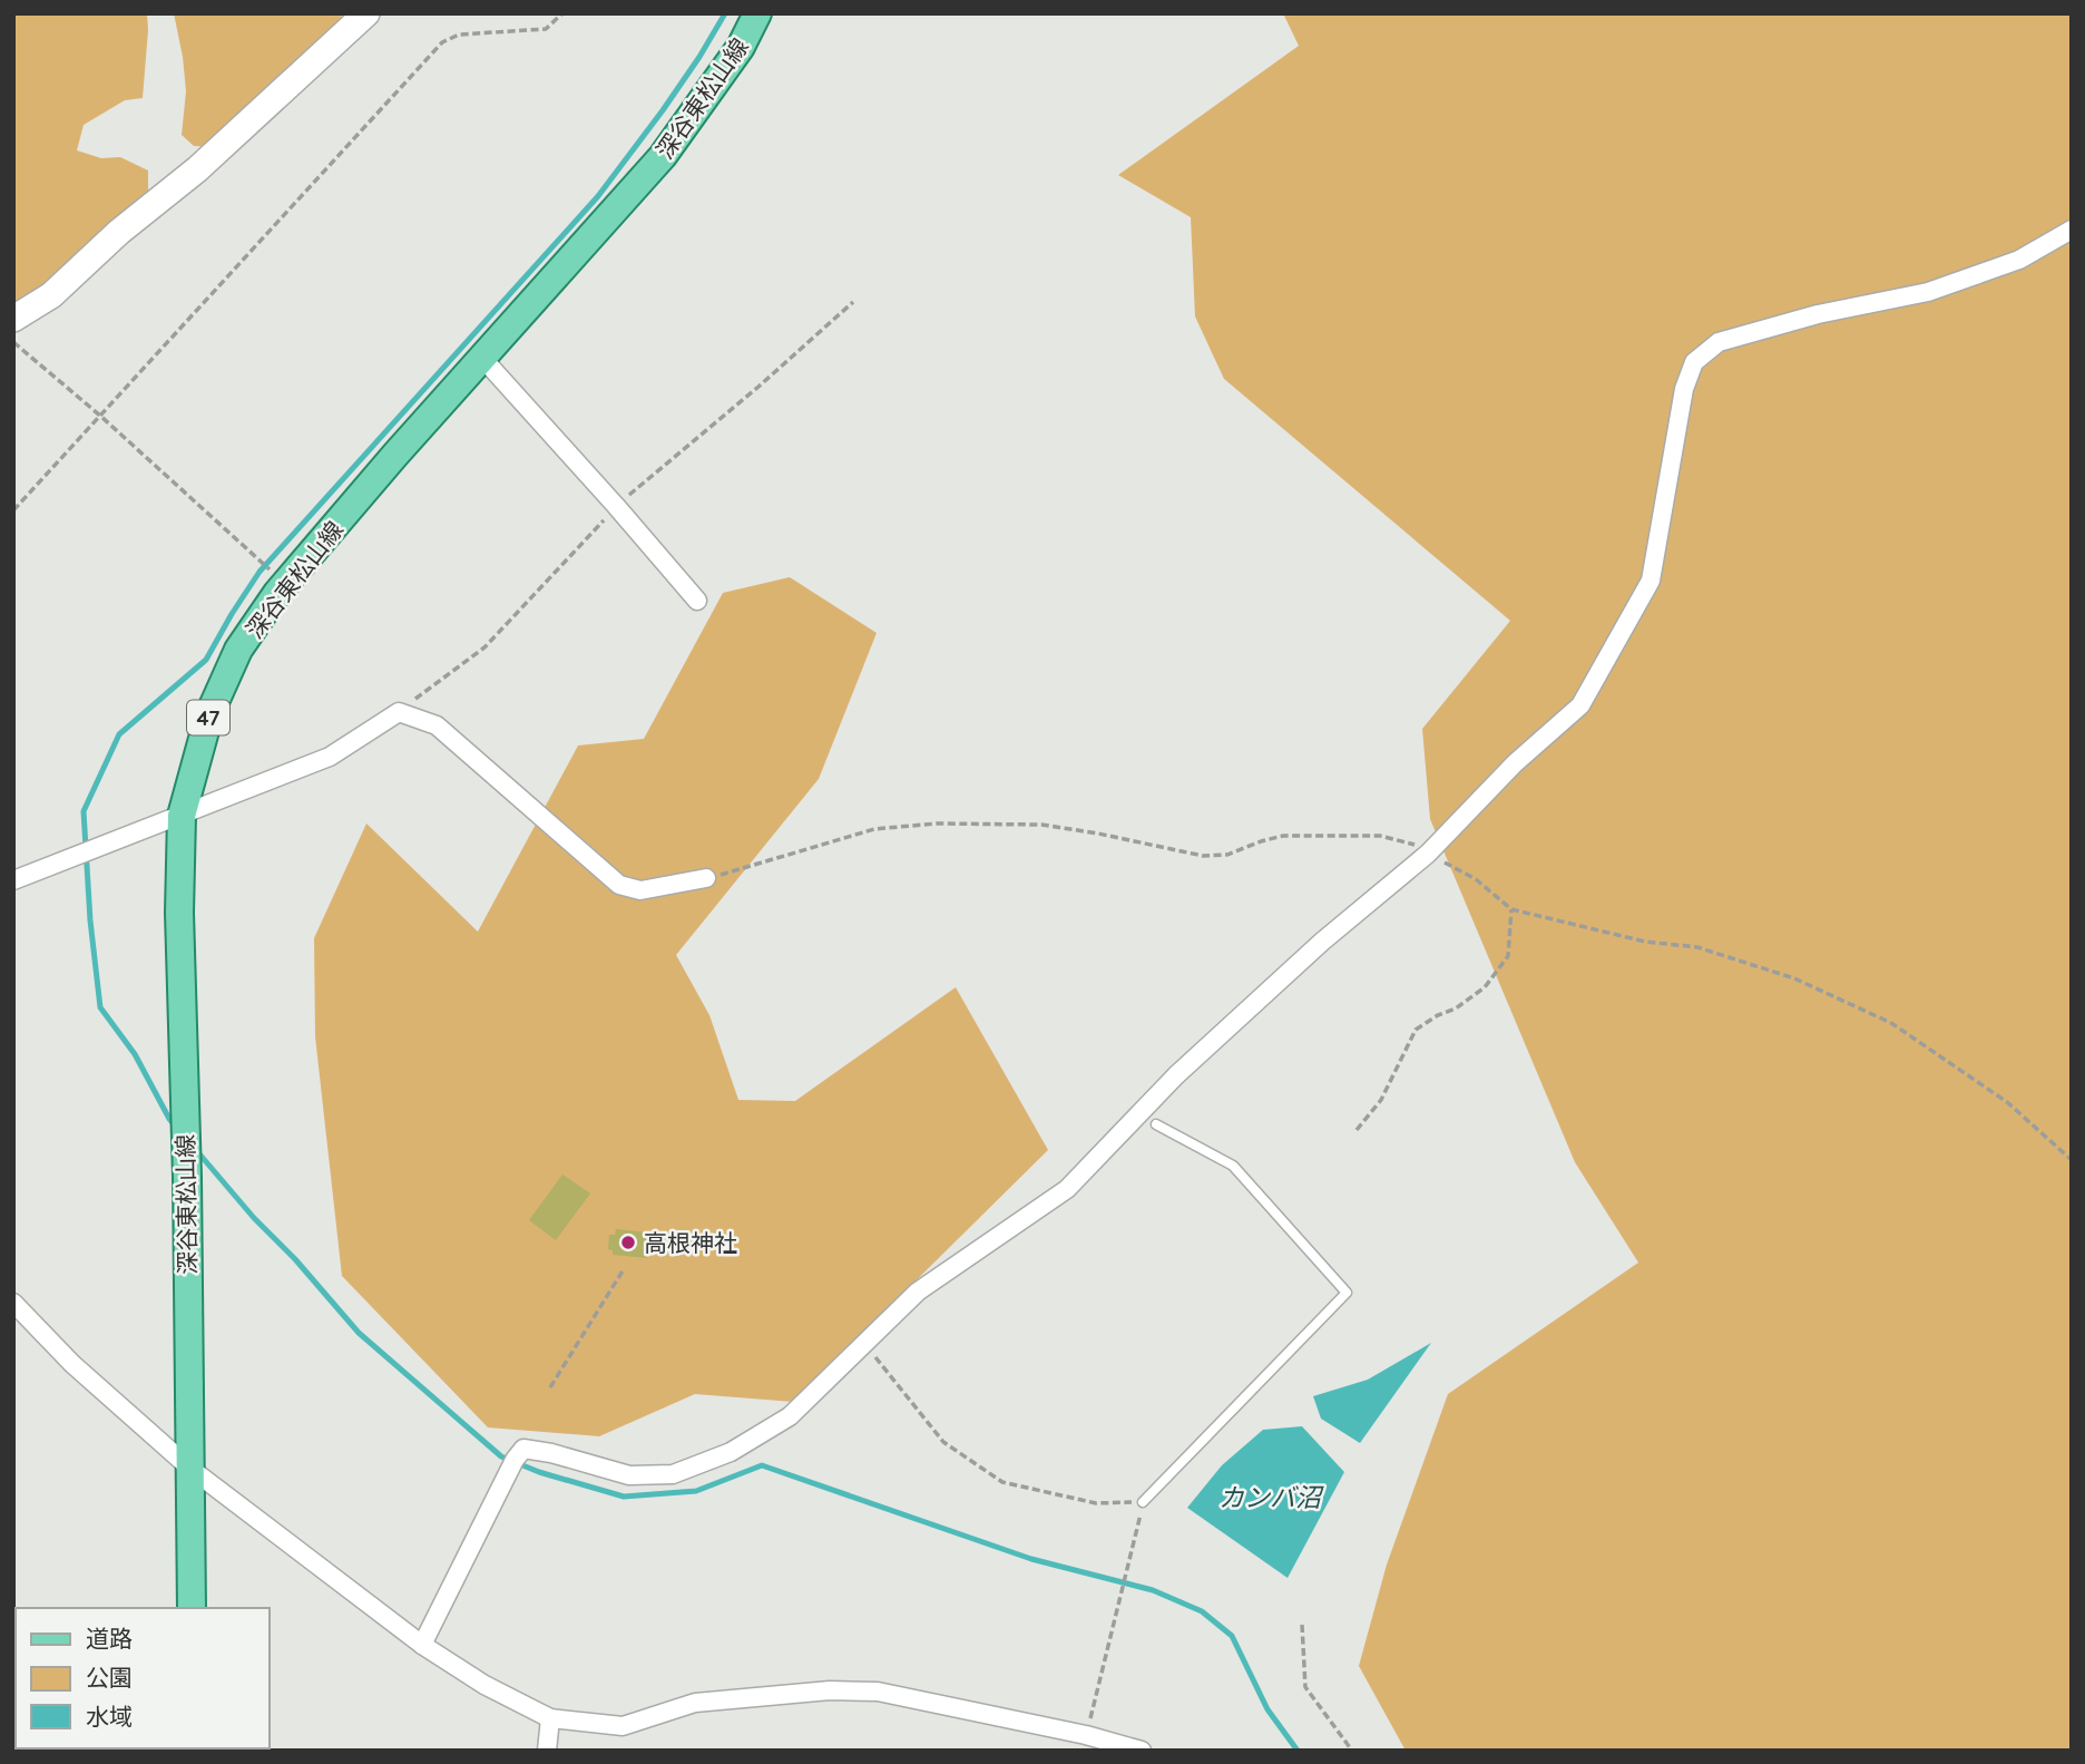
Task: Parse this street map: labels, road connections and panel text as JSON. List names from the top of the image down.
{
  "streets": {
    "main road": ["深谷東松山線", "47"]
  },
  "water": ["カンバ沼"],
  "places": ["高根神社"],
  "legend": ["道路", "公園", "水域"]
}
